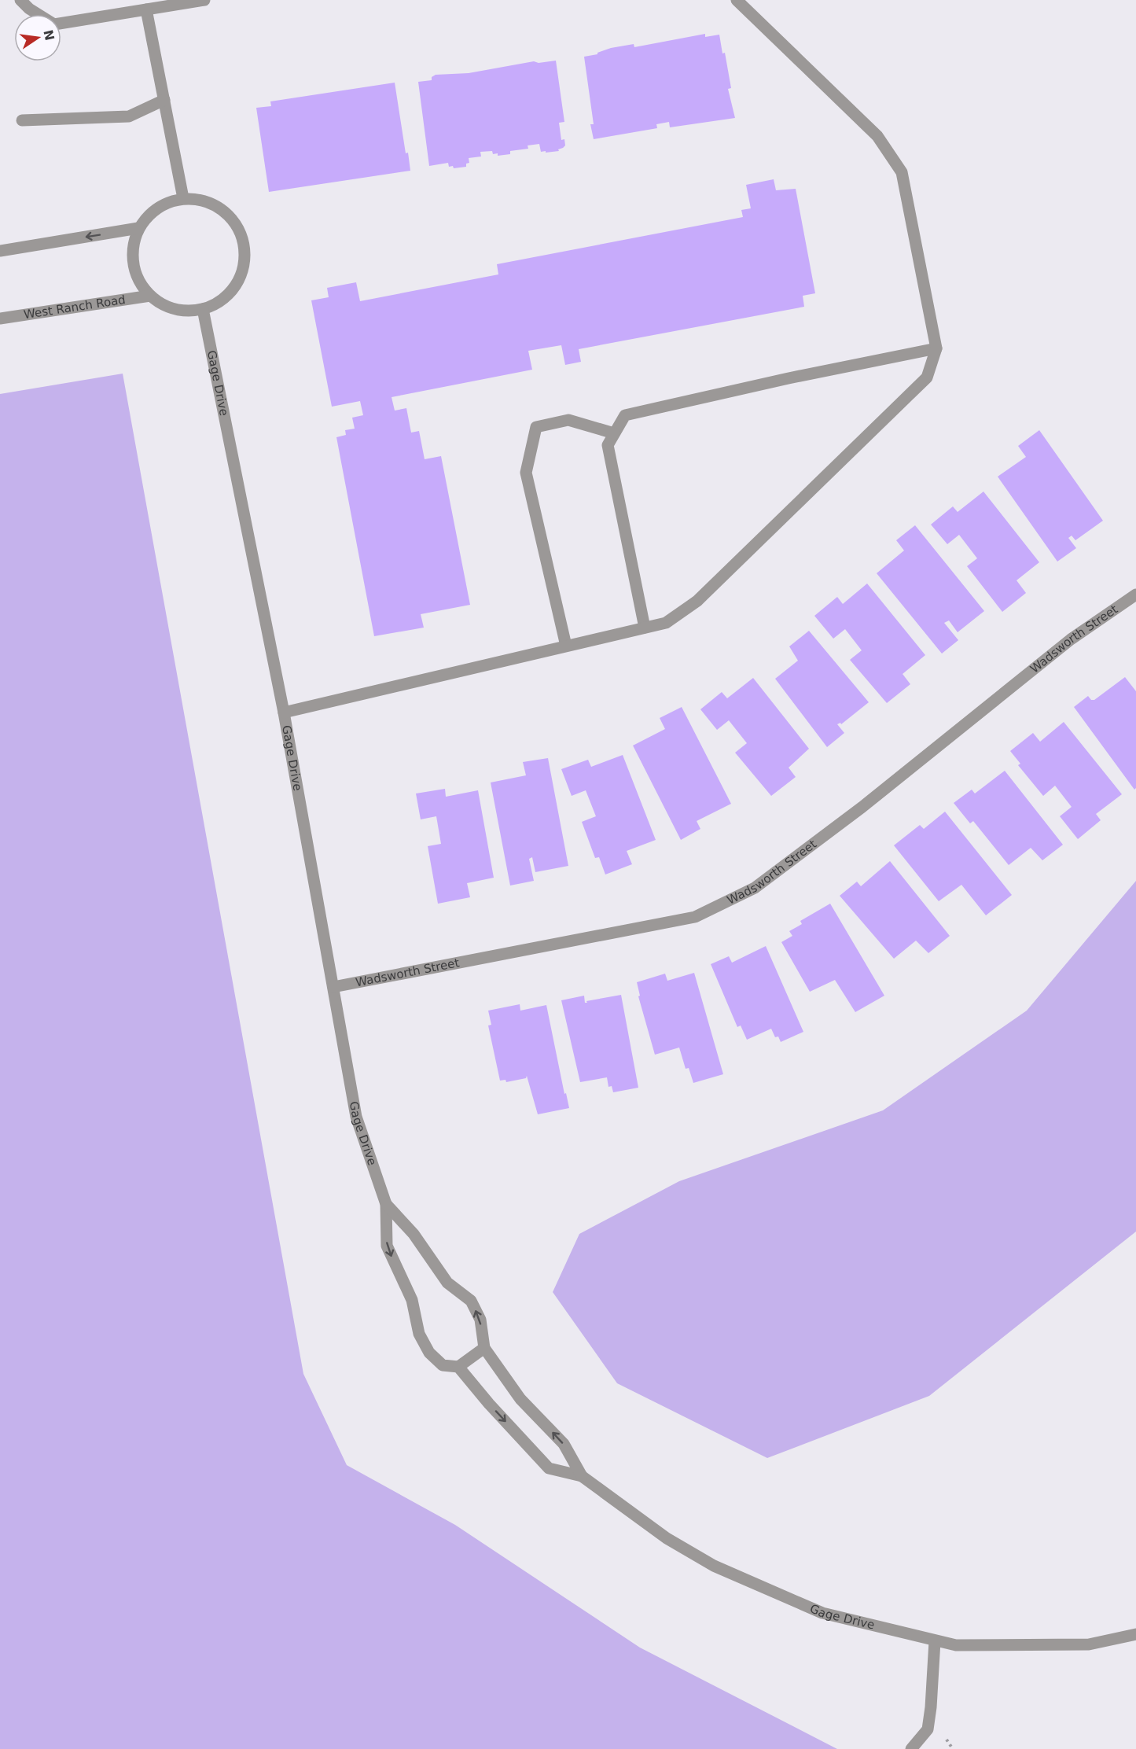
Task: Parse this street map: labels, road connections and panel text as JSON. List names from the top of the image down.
{
  "streets": {
    "street": ["West Ranch Road", "Gage Drive", "Wadsworth Street"]
  },
  "crossings": [
    ["West Ranch Road", "Gage Drive"],
    ["Gage Drive", "Wadsworth Street"]
  ],
  "north": "right"
}
